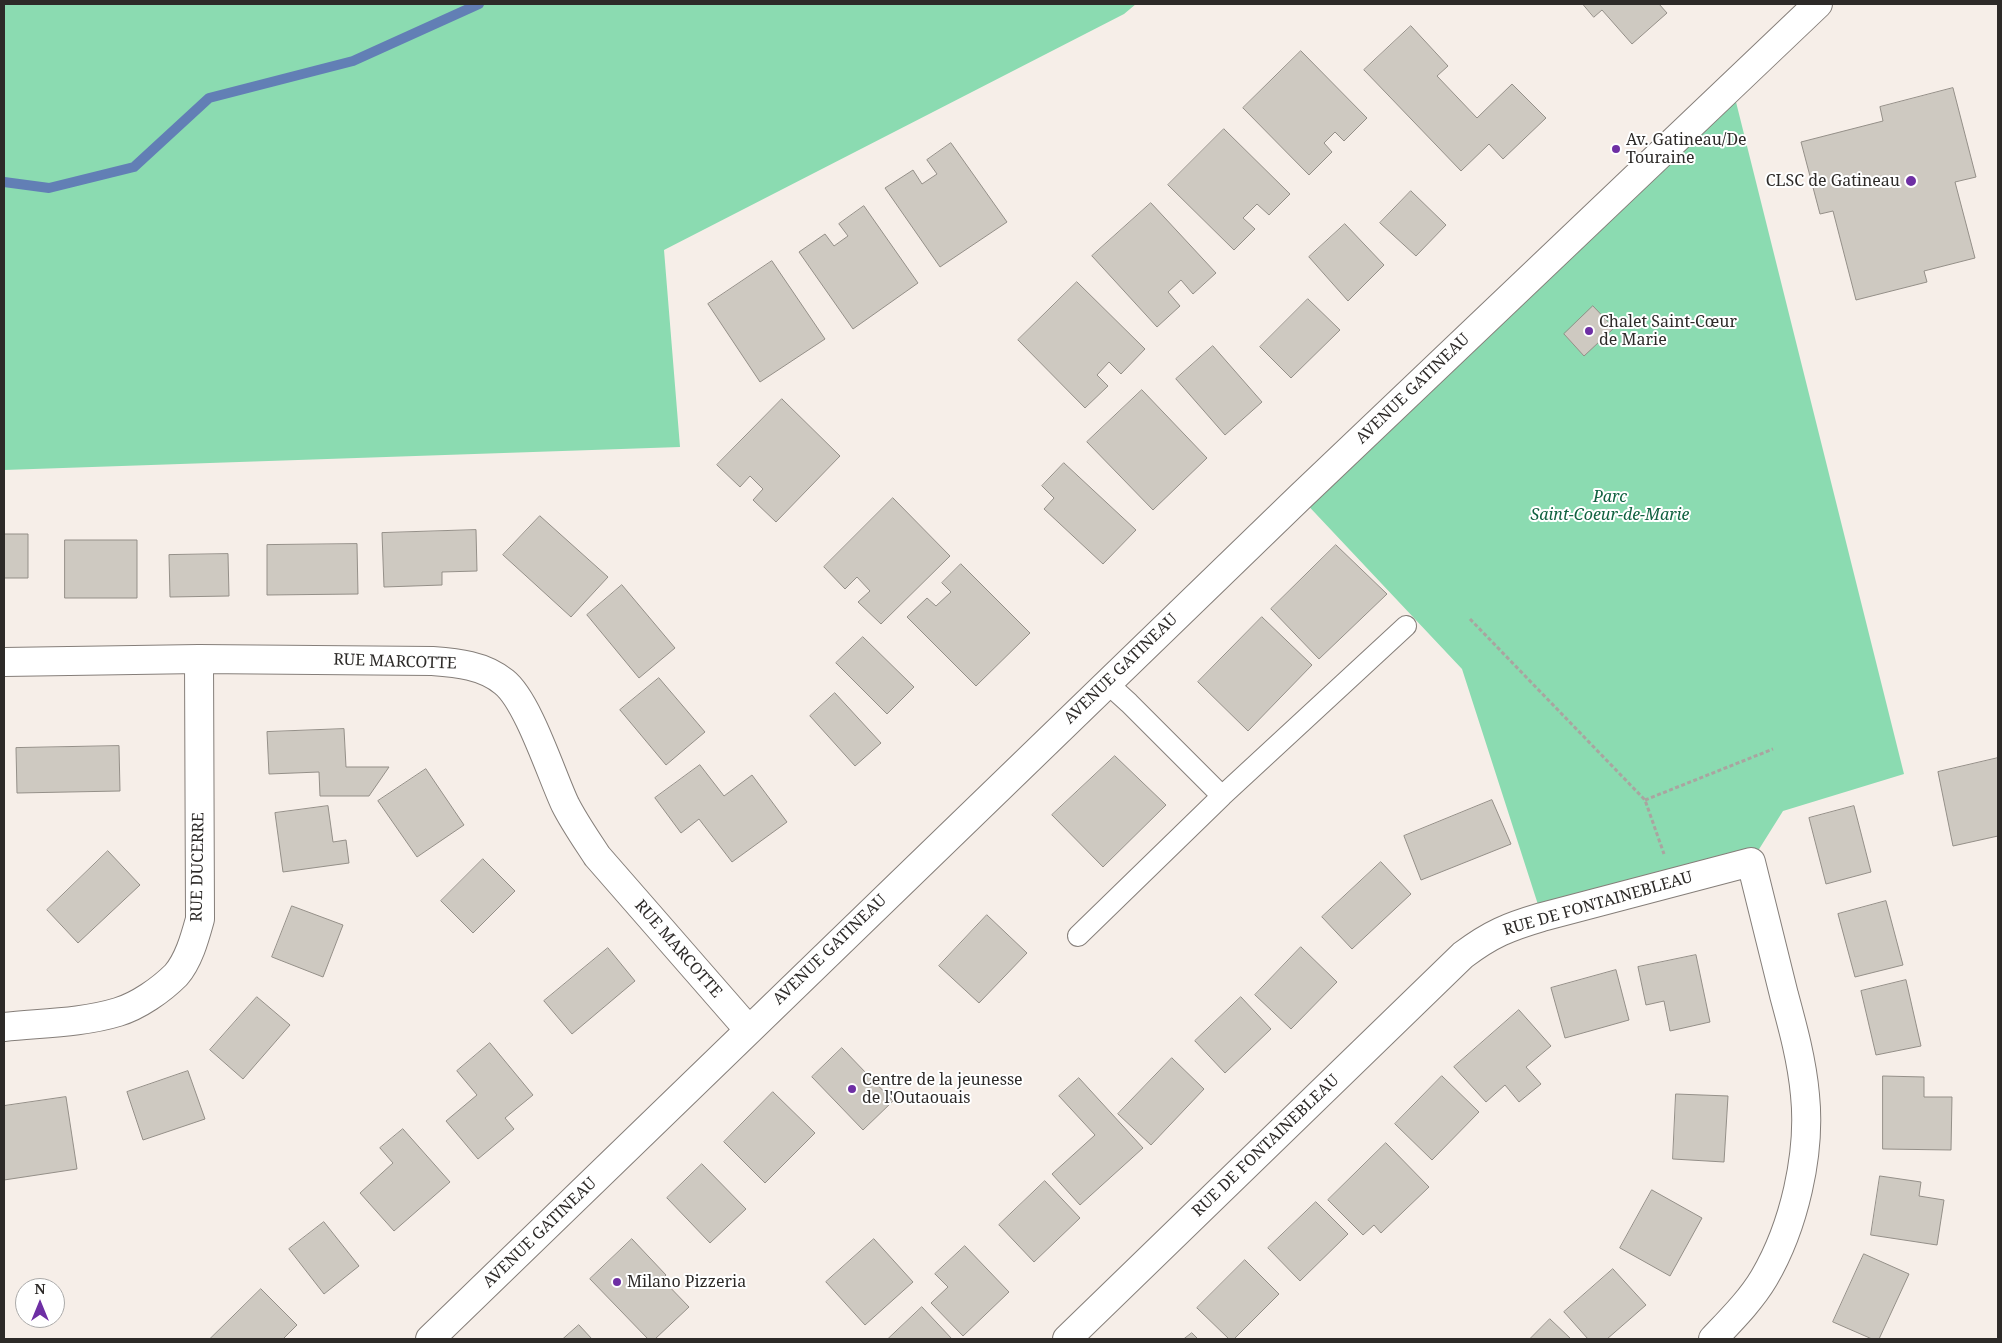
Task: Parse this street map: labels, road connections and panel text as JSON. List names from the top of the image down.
{
  "streets": {
    "street": [
      "AVENUE GATINEAU",
      "RUE MARCOTTE",
      "RUE DUCERRE",
      "RUE DE FONTAINEBLEAU"
    ]
  },
  "crossings": [
    ["AVENUE GATINEAU", "RUE MARCOTTE"],
    ["RUE MARCOTTE", "RUE DUCERRE"]
  ],
  "parks": ["Parc Saint-Coeur-de-Marie"],
  "places": [
    "Av. Gatineau/De Touraine",
    "CLSC de Gatineau",
    "Chalet Saint-Cœur de Marie",
    "Centre de la jeunesse de l'Outaouais",
    "Milano Pizzeria"
  ],
  "north": "top"
}
